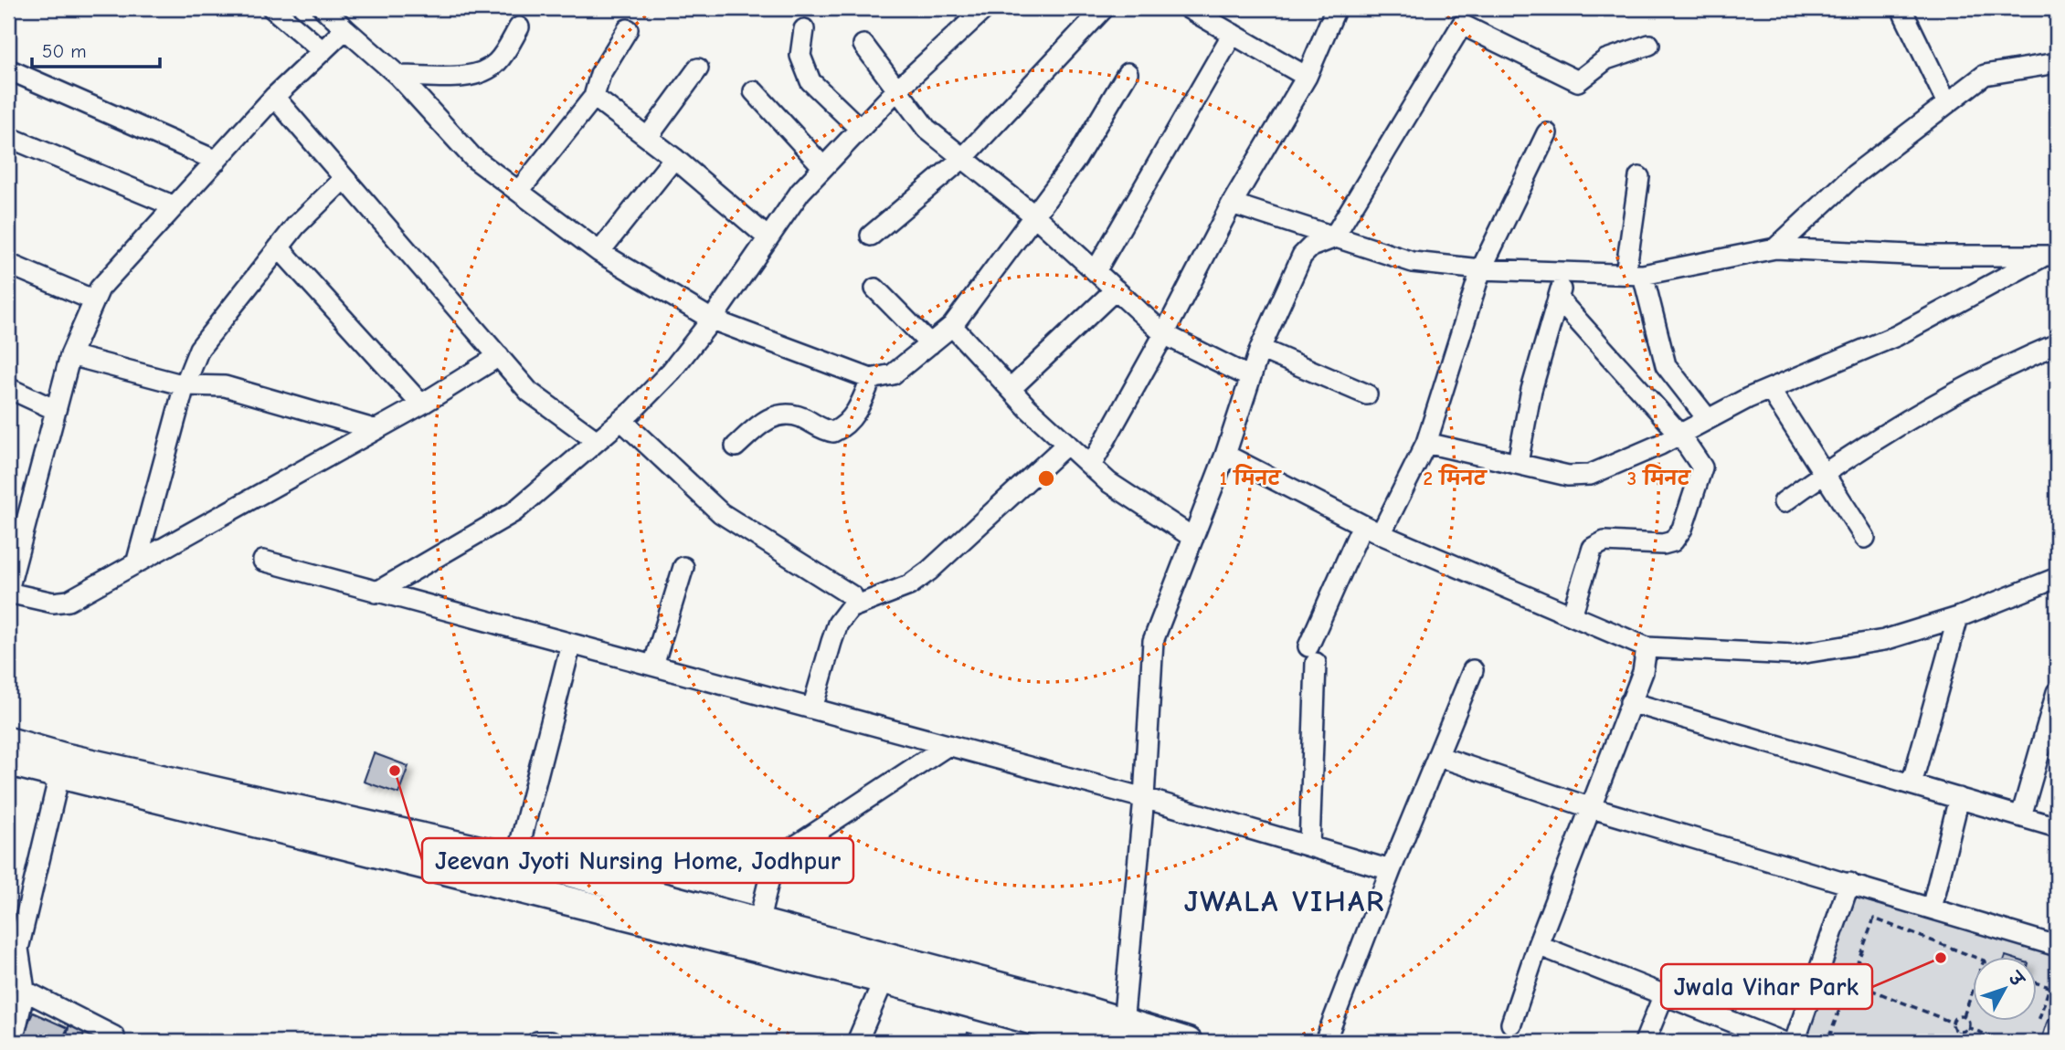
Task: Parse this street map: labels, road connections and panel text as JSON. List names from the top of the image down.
{
  "districts": ["JWALA VIHAR"],
  "places": ["Jeevan Jyoti Nursing Home, Jodhpur", "Jwala Vihar Park"],
  "scale_bar": "50 m",
  "north": "top right",
  "rings": ["1 मिनट", "2 मिनट", "3 मिनट"]
}
